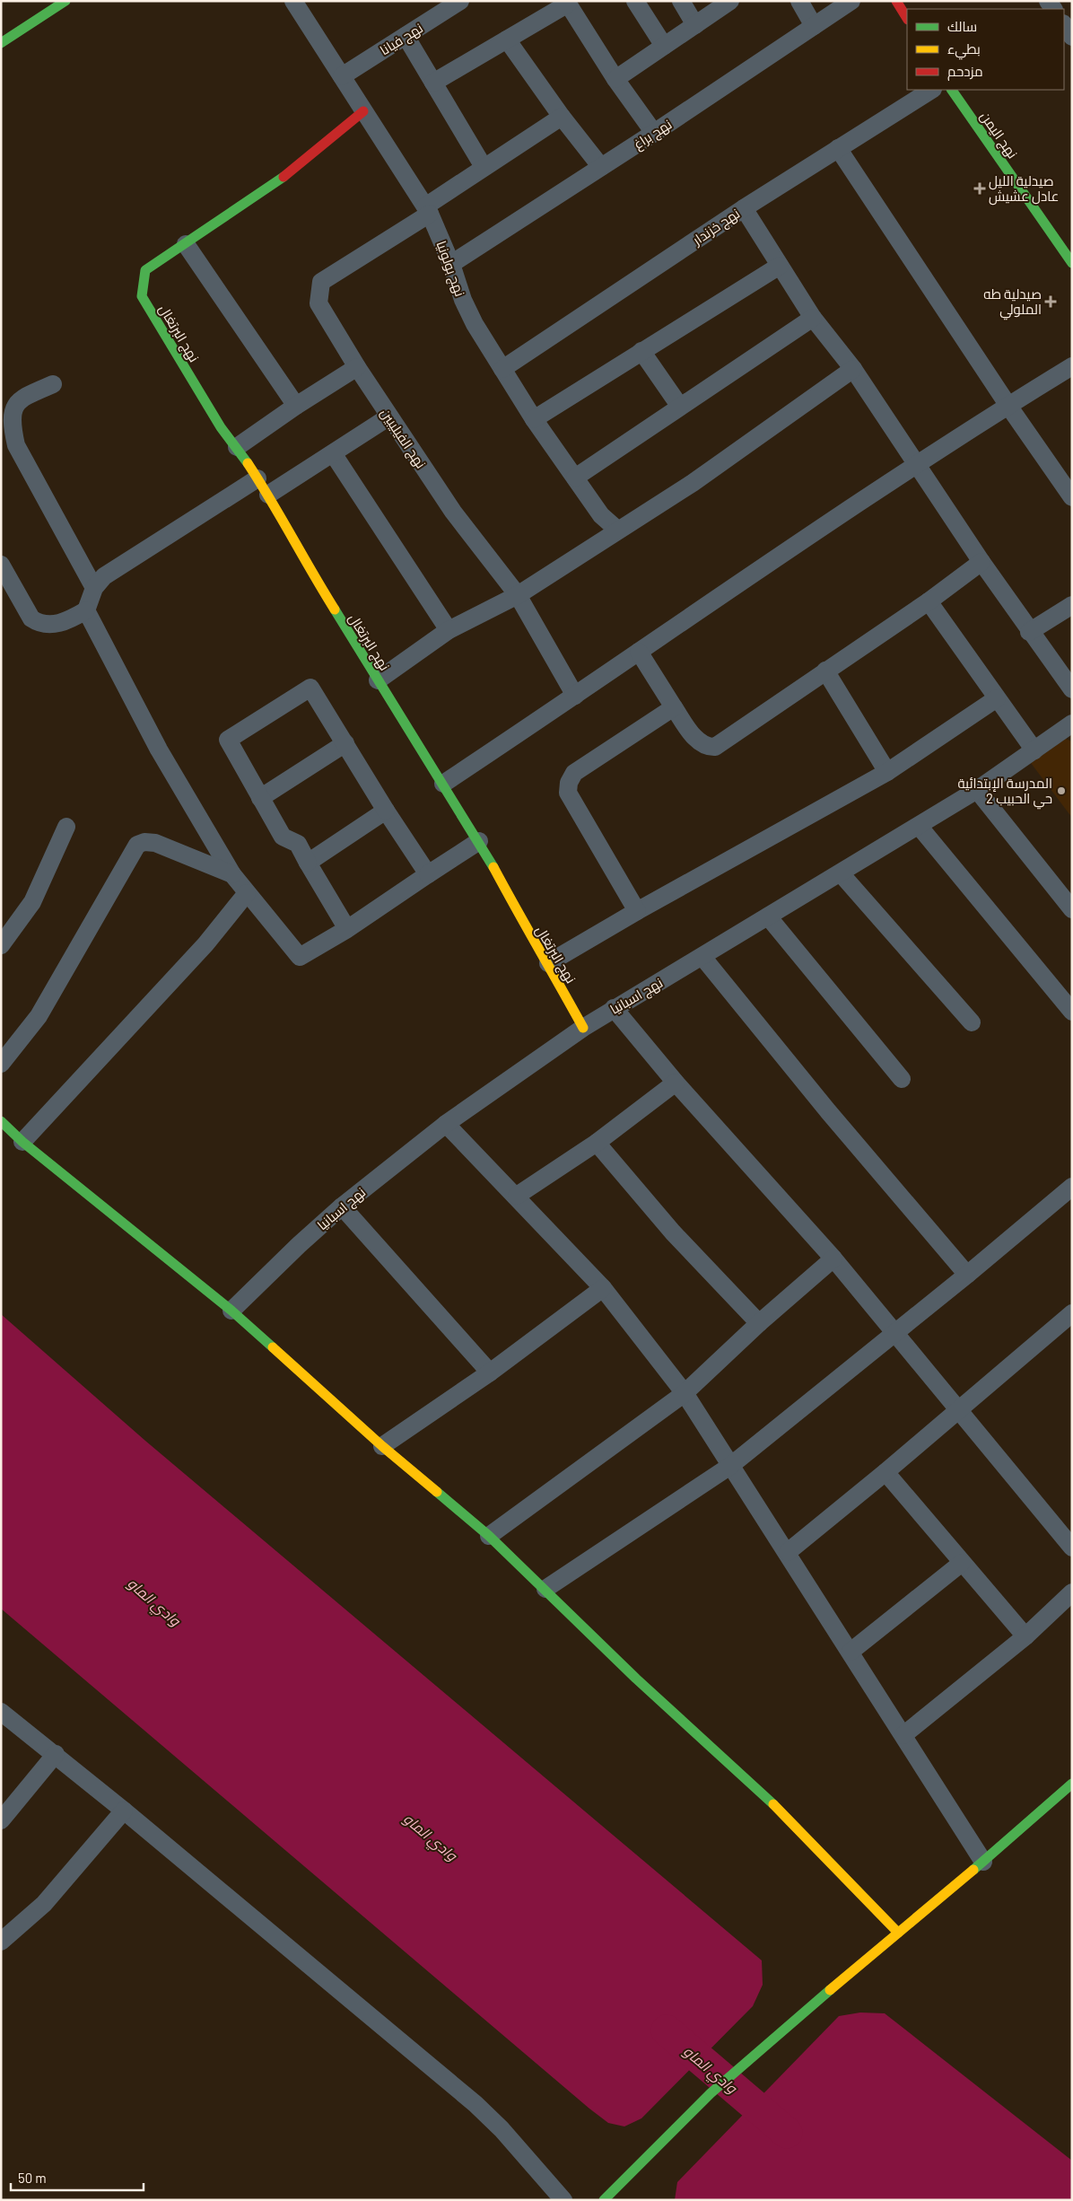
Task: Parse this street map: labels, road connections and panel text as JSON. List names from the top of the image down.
{
  "streets": {
    "street": [
      "نهج فيانا",
      "نهج براغ",
      "نهج اليمن",
      "نهج خزندار",
      "نهج بولونيا",
      "نهج البرتغال",
      "نهج الفيليبين",
      "نهج اسبانيا"
    ]
  },
  "crossings": [
    ["نهج فيانا", "نهج بولونيا"],
    ["نهج براغ", "نهج بولونيا"],
    ["نهج خزندار", "نهج بولونيا"],
    ["نهج بولونيا", "نهج الفيليبين"],
    ["نهج البرتغال", "نهج اسبانيا"]
  ],
  "water": ["وادي الماو"],
  "places": {
    "health": ["صيدلية الليل عادل عشيش", "صيدلية طه الملولي"],
    "other": ["المدرسة الإبتدائية حي الحبيب 2"]
  },
  "legend": ["سالك", "بطيء", "مزدحم"],
  "scale_bar": "50 m"
}
